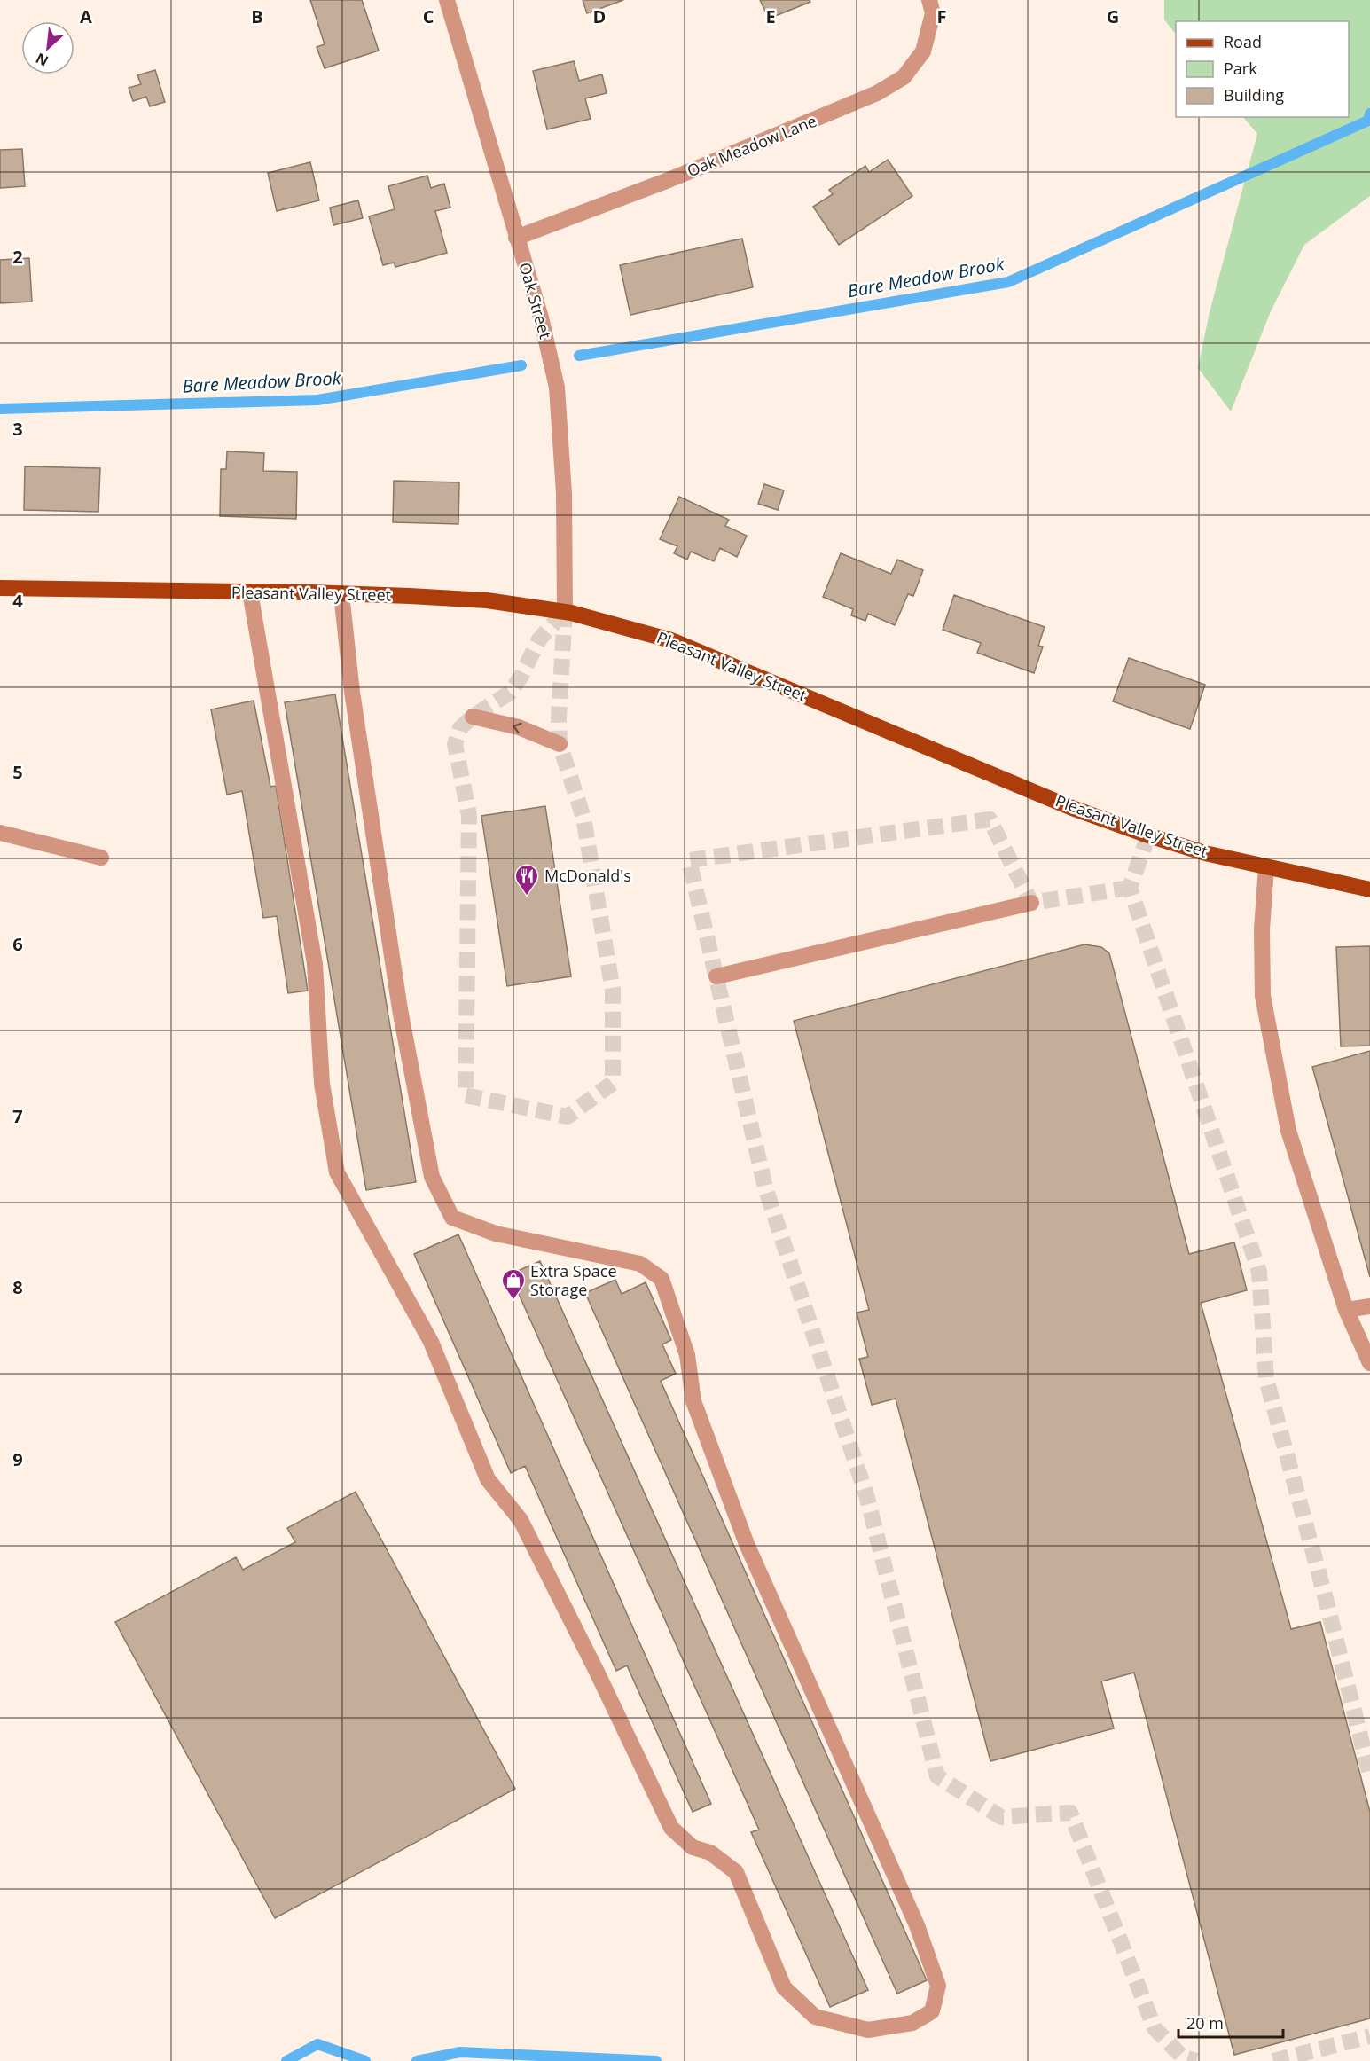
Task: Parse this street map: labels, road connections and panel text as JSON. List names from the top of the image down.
{
  "streets": {
    "main road": ["Pleasant Valley Street"],
    "street": ["Oak Meadow Lane", "Oak Street"]
  },
  "crossings": [
    ["Oak Meadow Lane", "Oak Street"],
    ["Oak Street", "Pleasant Valley Street"]
  ],
  "water": ["Bare Meadow Brook"],
  "places": {
    "restaurant": ["McDonald's"],
    "shop": ["Extra Space Storage"]
  },
  "legend": ["Road", "Park", "Building"],
  "scale_bar": "20 m",
  "north": "bottom left",
  "grid": {
    "columns": [
      "A",
      "B",
      "C",
      "D",
      "E",
      "F",
      "G"
    ],
    "rows": [
      "2",
      "3",
      "4",
      "5",
      "6",
      "7",
      "8",
      "9"
    ]
  }
}
